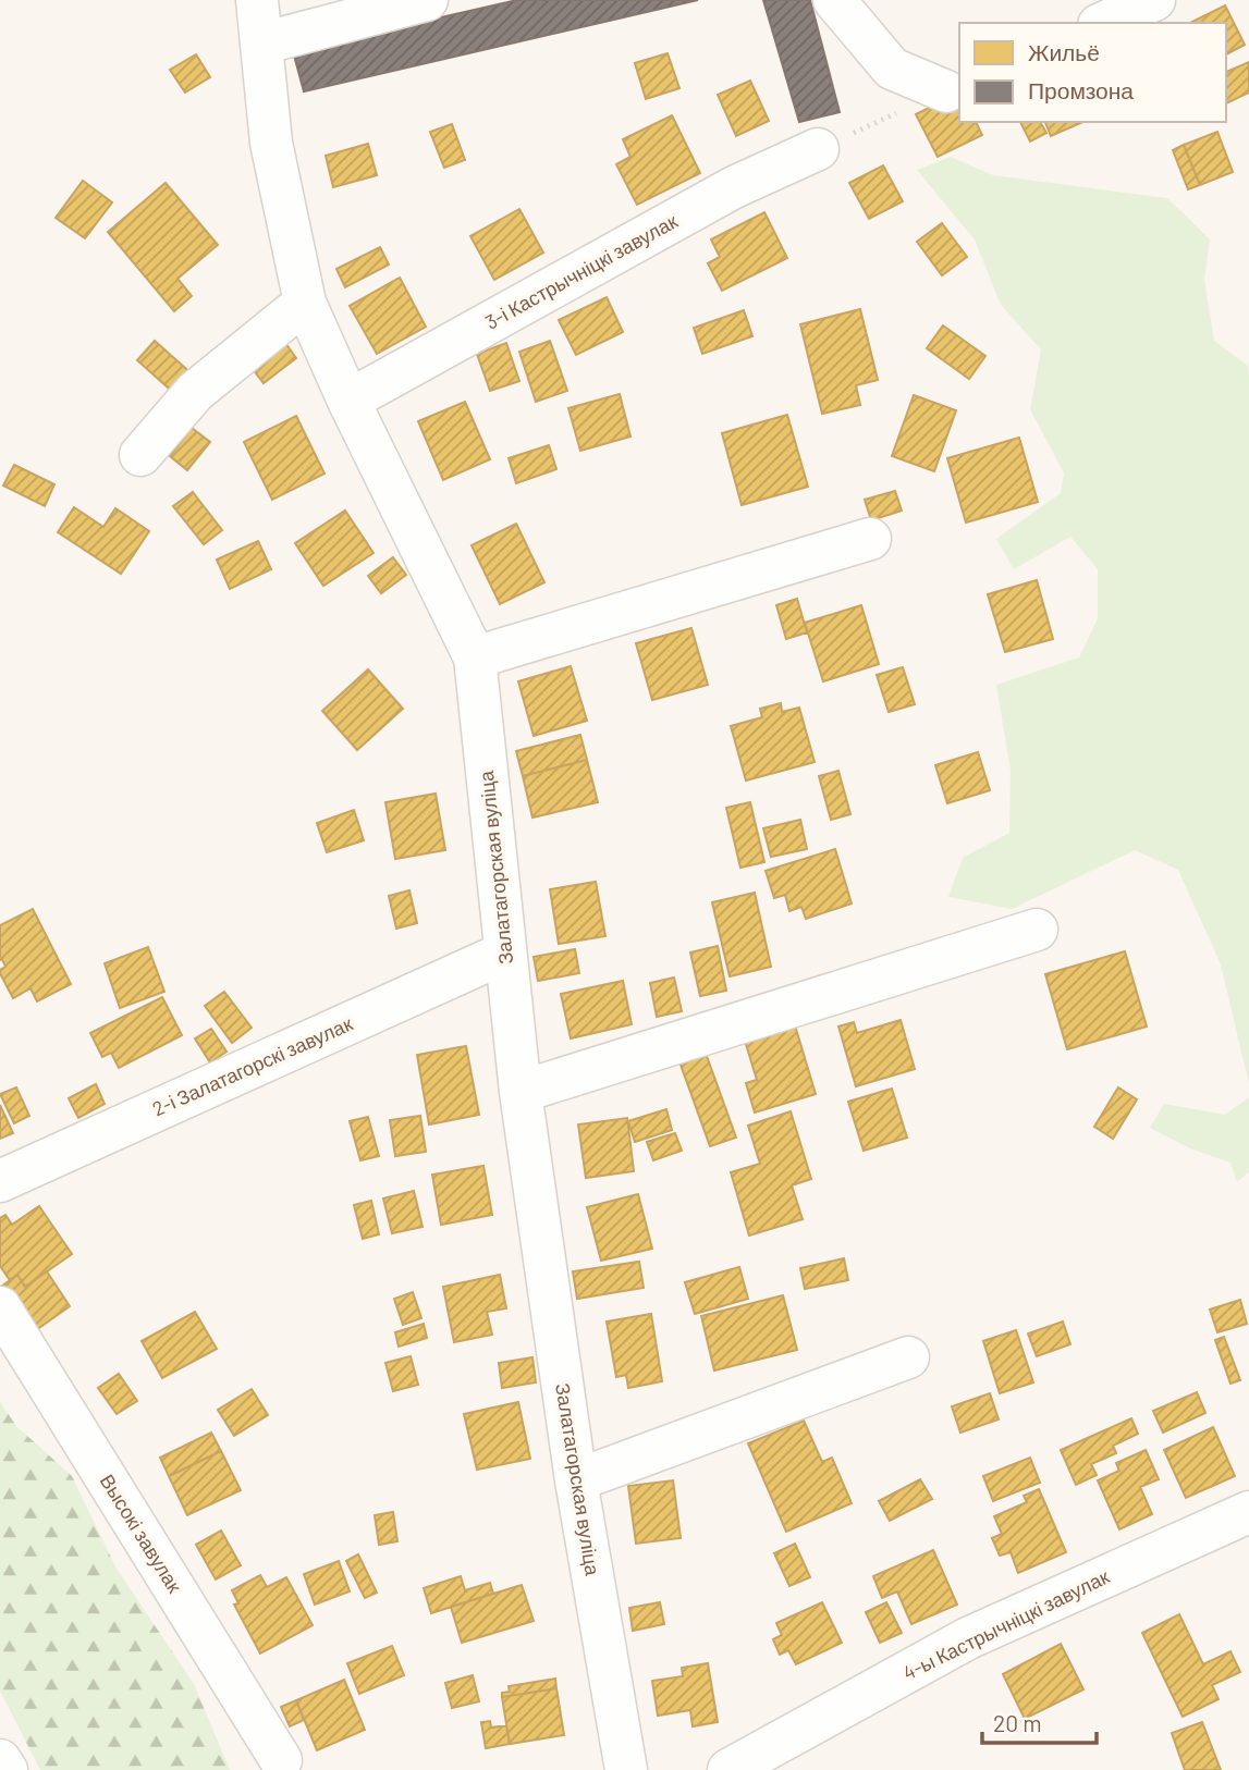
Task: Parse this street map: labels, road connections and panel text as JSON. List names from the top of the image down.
{
  "streets": {
    "street": [
      "3-і Кастрычніцкі завулак",
      "Залатагорская вуліца",
      "2-і Залатагорскі завулак",
      "Высокі завулак",
      "4-ы Кастрычніцкі завулак"
    ]
  },
  "crossings": [
    ["3-і Кастрычніцкі завулак", "Залатагорская вуліца"],
    ["Залатагорская вуліца", "2-і Залатагорскі завулак"]
  ],
  "legend": ["Жильё", "Промзона"],
  "scale_bar": "20 m"
}
